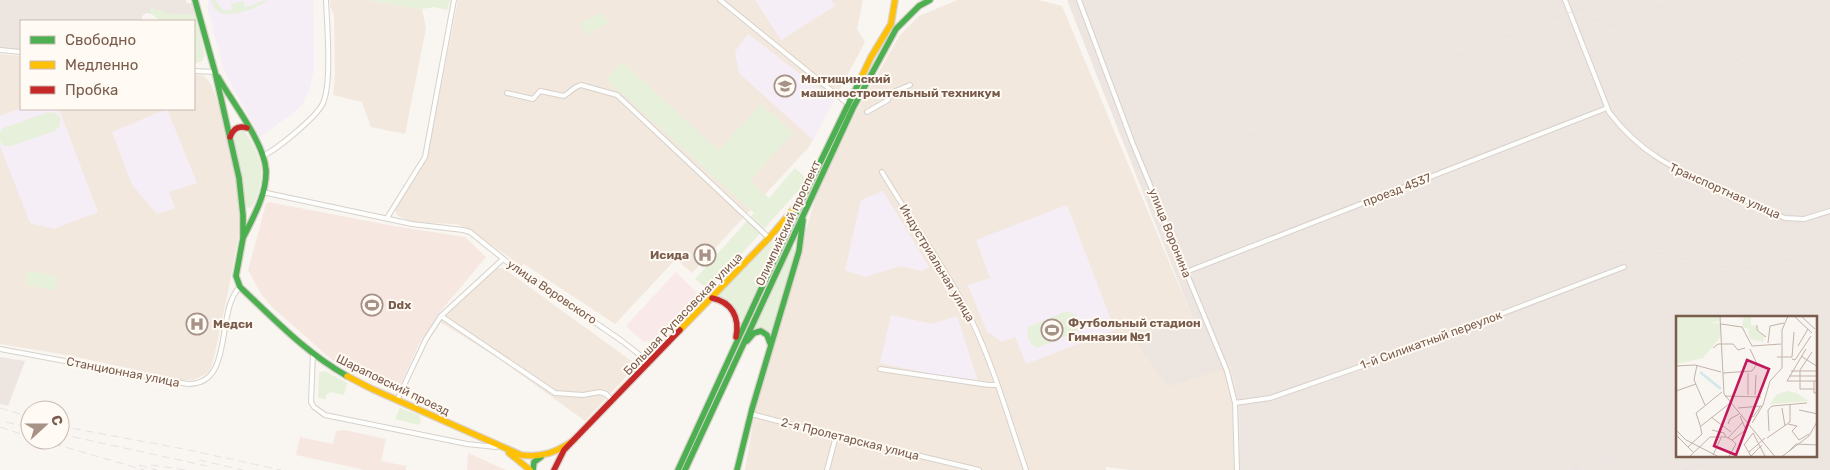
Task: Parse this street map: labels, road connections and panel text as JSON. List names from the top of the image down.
{
  "streets": {
    "main road": ["Олимпийский проспект", "Большая Рупасовская улица", "Шараповский проезд"],
    "street": [
      "проезд 4537",
      "Транспортная улица",
      "улица Воронина",
      "Индустриальная улица",
      "улица Воровского",
      "1-й Силикатный переулок",
      "Станционная улица",
      "2-я Пролетарская улица"
    ]
  },
  "crossings": [
    ["проезд 4537", "Транспортная улица"],
    ["проезд 4537", "улица Воронина"],
    ["Олимпийский проспект", "Большая Рупасовская улица"],
    ["улица Воронина", "1-й Силикатный переулок"],
    ["улица Воровского", "Большая Рупасовская улица"],
    ["Станционная улица", "Шараповский проезд"]
  ],
  "places": {
    "school or university": ["Мытищинский машиностроительный техникум"],
    "hospital": ["Исида", "Медси"],
    "sports": ["Ddx", "Футбольный стадион Гимназии №1"]
  },
  "legend": ["Свободно", "Медленно", "Пробка"],
  "north": "right"
}
